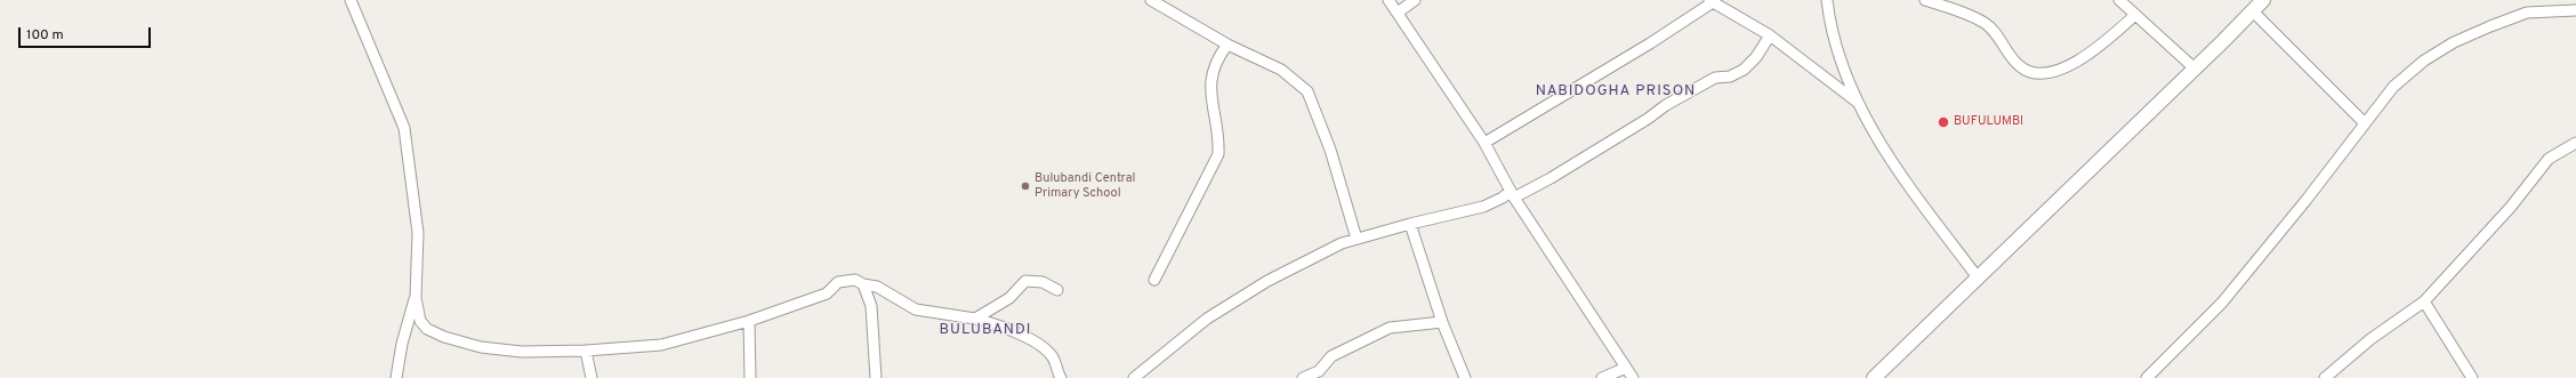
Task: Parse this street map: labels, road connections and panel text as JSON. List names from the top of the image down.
{
  "districts": ["NABIDOGHA PRISON", "BULUBANDI"],
  "places": ["BUFULUMBI", "Bulubandi Central Primary School"],
  "scale_bar": "100 m"
}
